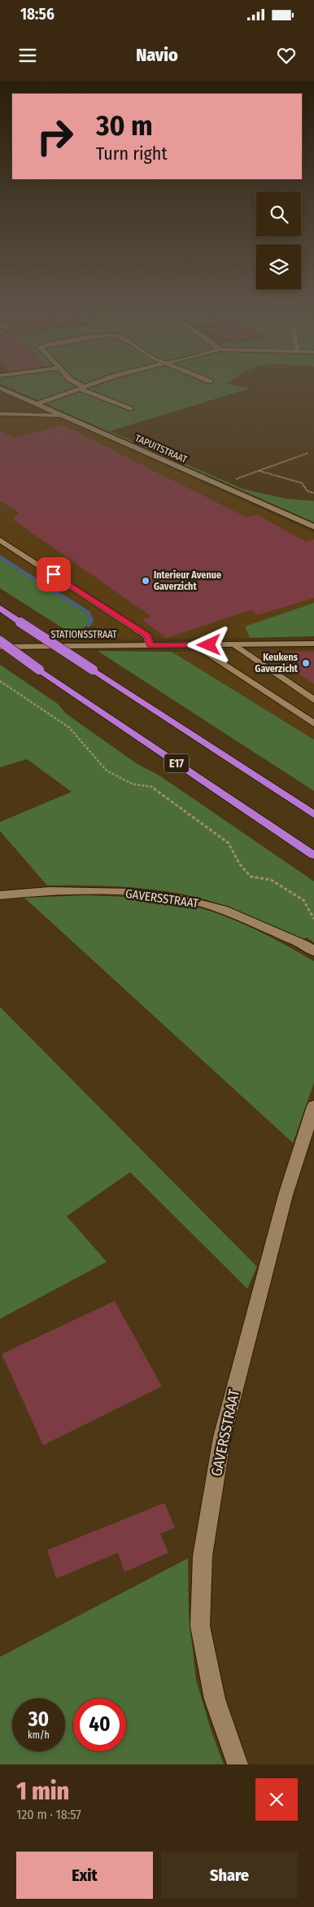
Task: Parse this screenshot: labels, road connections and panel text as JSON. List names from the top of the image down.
{
  "streets": {
    "highway": ["E17"],
    "street": ["TAPUITSTRAAT", "STATIONSSTRAAT", "GAVERSSTRAAT"]
  },
  "places": ["Interieur Avenue Gaverzicht", "Keukens Gaverzicht"],
  "page": {
    "status": "18:56",
    "header": "Navio",
    "turn": ["30 m", "Turn right"],
    "speed": "30 km/h",
    "limit": "40",
    "heading": ["1 min", "120 m · 18:57"],
    "buttons": ["Exit", "Share"]
  }
}
